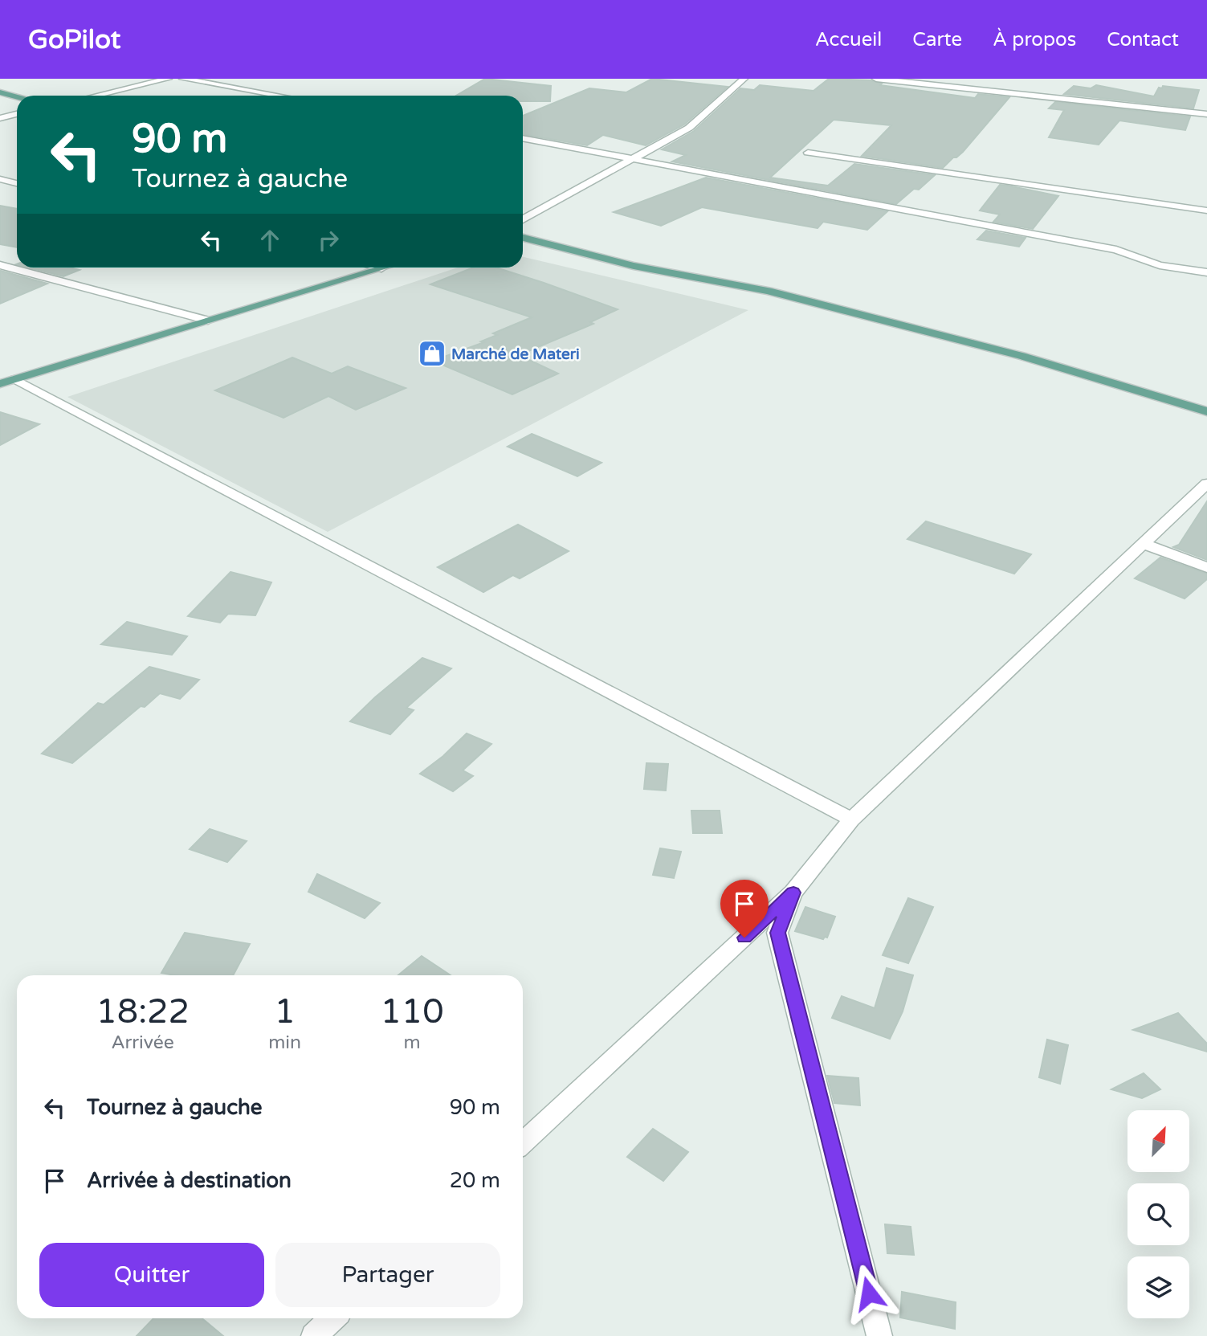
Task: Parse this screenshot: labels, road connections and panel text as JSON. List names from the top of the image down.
{
  "places": {
    "shop": ["Marché de Materi"]
  },
  "north": "top right",
  "page": {
    "header": "GoPilot",
    "nav": [
      "Accueil",
      "Carte",
      "À propos",
      "Contact"
    ],
    "turn": ["90 m", "Tournez à gauche"],
    "eta": [
      "18:22",
      "Arrivée",
      "1",
      "min",
      "110",
      "m"
    ],
    "list": [
      {
        "name": "Tournez à gauche",
        "value": "90 m"
      },
      {
        "name": "Arrivée à destination",
        "value": "20 m"
      }
    ],
    "buttons": ["Quitter", "Partager"]
  }
}
